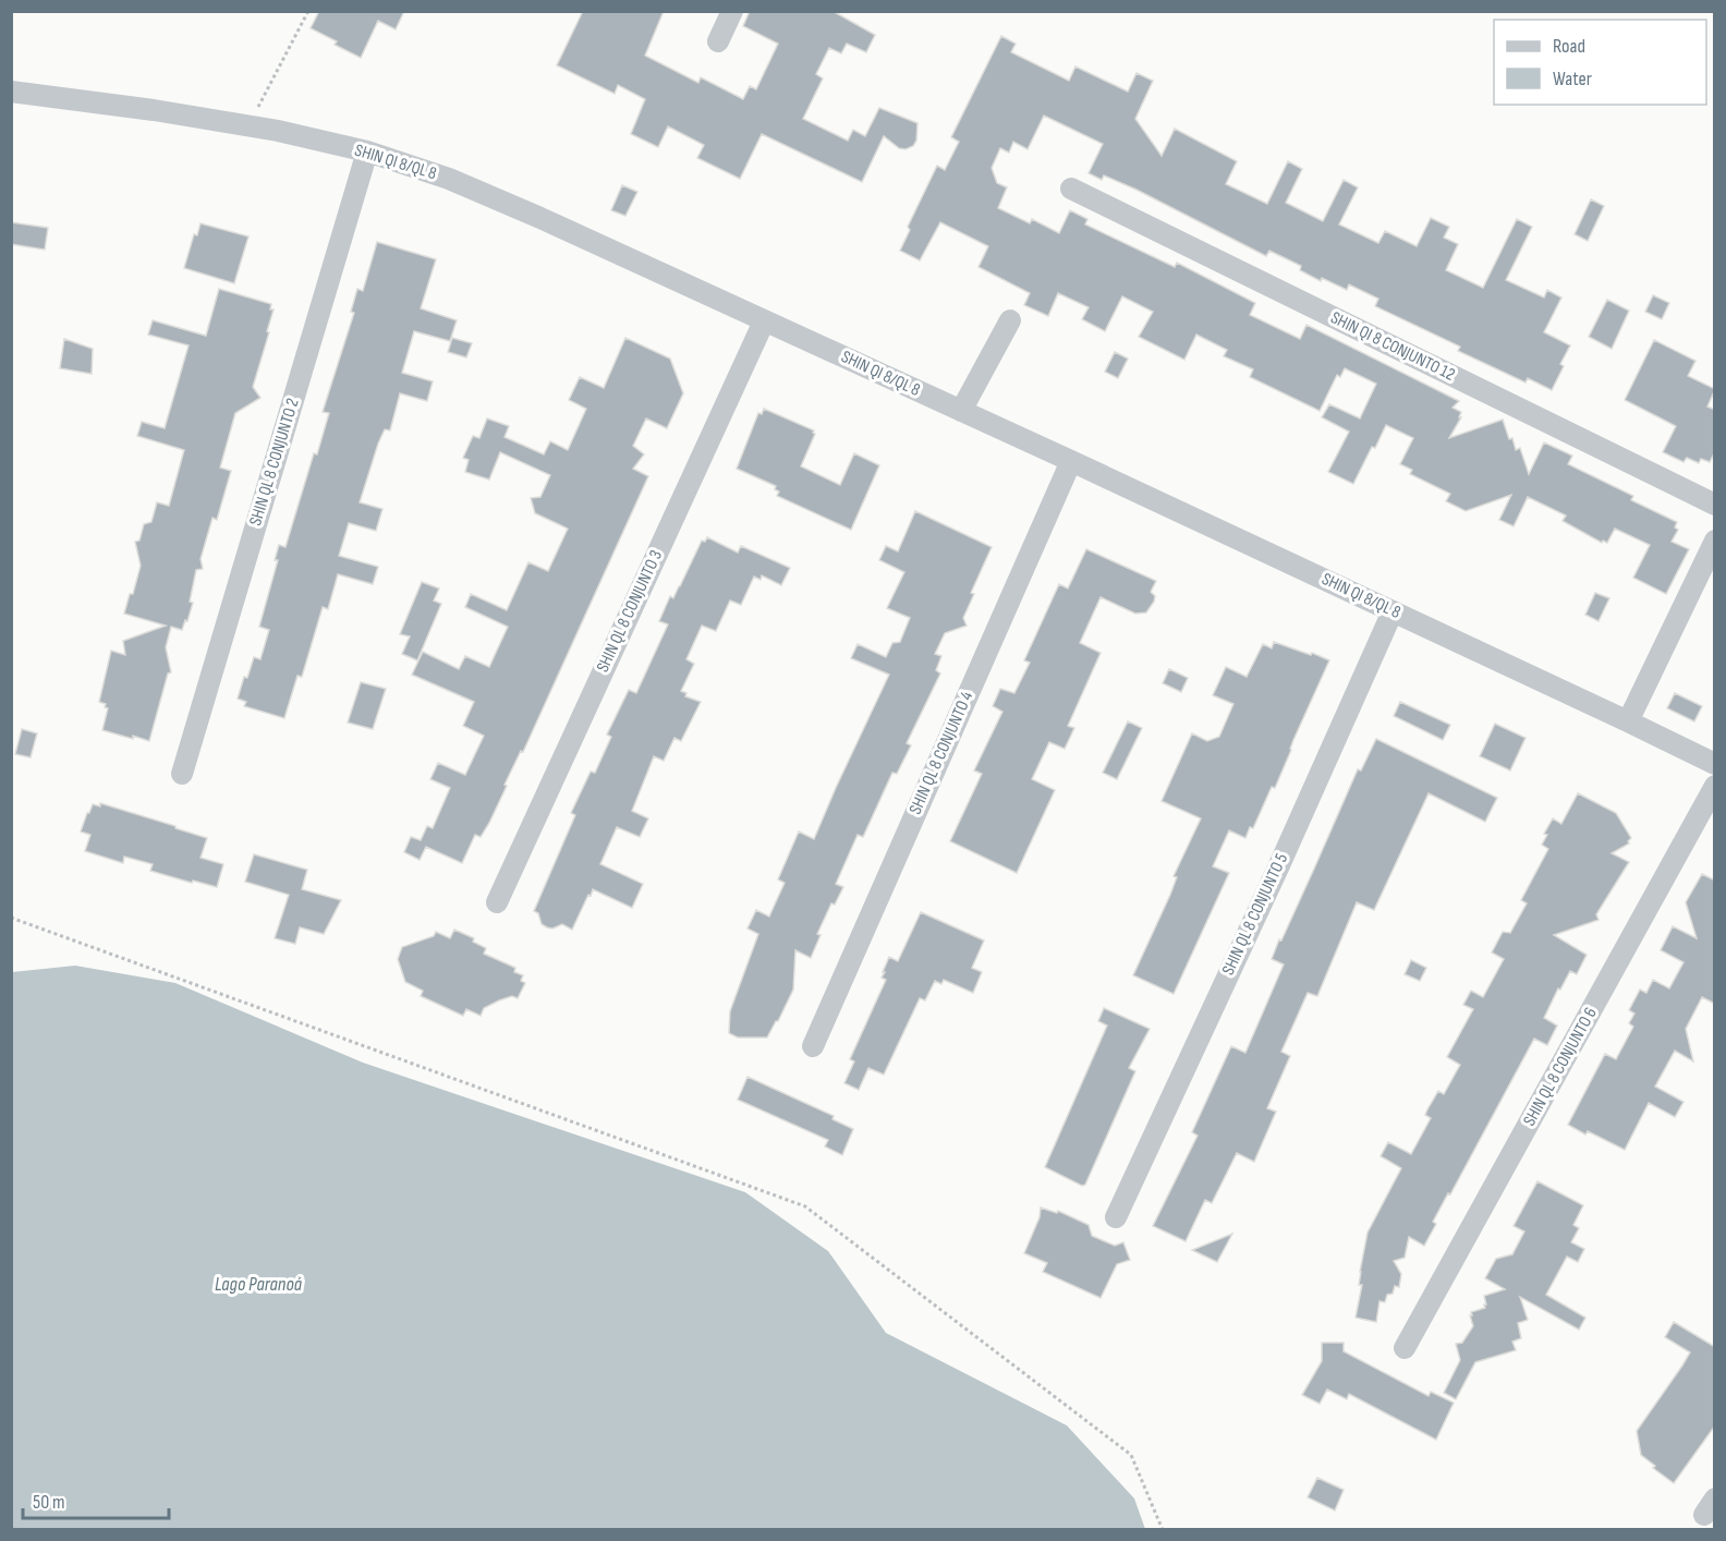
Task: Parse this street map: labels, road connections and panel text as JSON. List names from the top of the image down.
{
  "streets": {
    "street": [
      "SHIN QI 8/QL 8",
      "SHIN QI 8 CONJUNTO 12",
      "SHIN QL 8 CONJUNTO 2",
      "SHIN QL 8 CONJUNTO 3",
      "SHIN QL 8 CONJUNTO 4",
      "SHIN QL 8 CONJUNTO 5",
      "SHIN QL 8 CONJUNTO 6"
    ]
  },
  "crossings": [
    ["SHIN QI 8/QL 8", "SHIN QL 8 CONJUNTO 2"],
    ["SHIN QI 8/QL 8", "SHIN QL 8 CONJUNTO 3"],
    ["SHIN QI 8/QL 8", "SHIN QL 8 CONJUNTO 4"],
    ["SHIN QI 8/QL 8", "SHIN QL 8 CONJUNTO 5"]
  ],
  "water": ["Lago Paranoá"],
  "legend": ["Road", "Water"],
  "scale_bar": "50 m"
}
